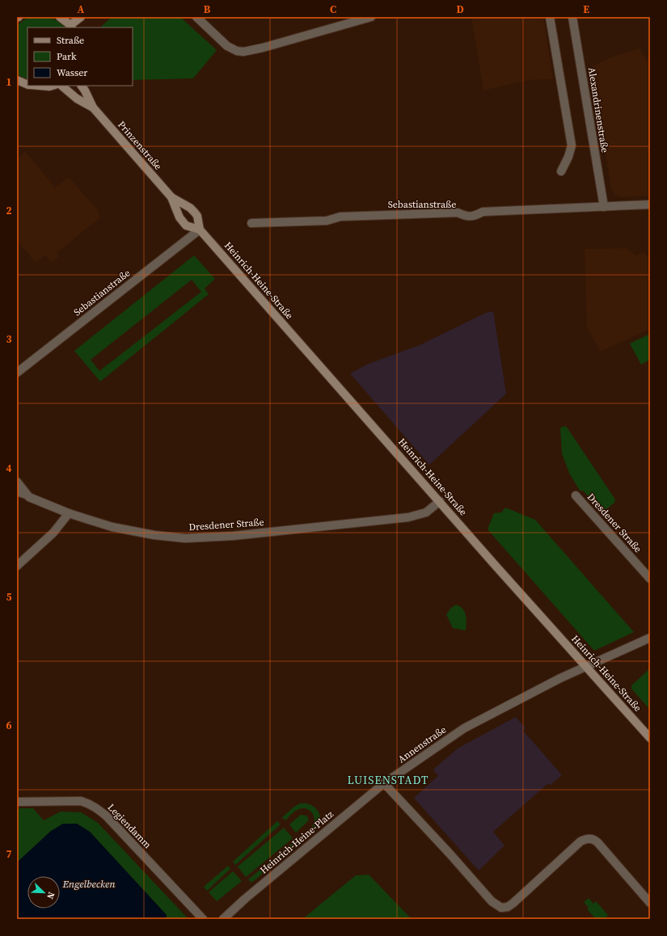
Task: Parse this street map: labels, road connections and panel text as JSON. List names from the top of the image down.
{
  "streets": {
    "main road": ["Prinzenstraße", "Heinrich-Heine-Straße"],
    "street": [
      "Alexandrinenstraße",
      "Sebastianstraße",
      "Dresdener Straße",
      "Annenstraße",
      "Legiendamm",
      "Heinrich-Heine-Platz"
    ]
  },
  "crossings": [
    ["Alexandrinenstraße", "Sebastianstraße"],
    ["Prinzenstraße", "Sebastianstraße"],
    ["Prinzenstraße", "Heinrich-Heine-Straße"],
    ["Sebastianstraße", "Heinrich-Heine-Straße"],
    ["Heinrich-Heine-Straße", "Dresdener Straße"],
    ["Heinrich-Heine-Straße", "Annenstraße"],
    ["Annenstraße", "Heinrich-Heine-Platz"]
  ],
  "districts": ["LUISENSTADT"],
  "water": ["Engelbecken"],
  "legend": ["Straße", "Park", "Wasser"],
  "north": "bottom right",
  "grid": {
    "columns": [
      "A",
      "B",
      "C",
      "D",
      "E"
    ],
    "rows": [
      "1",
      "2",
      "3",
      "4",
      "5",
      "6",
      "7"
    ]
  }
}
